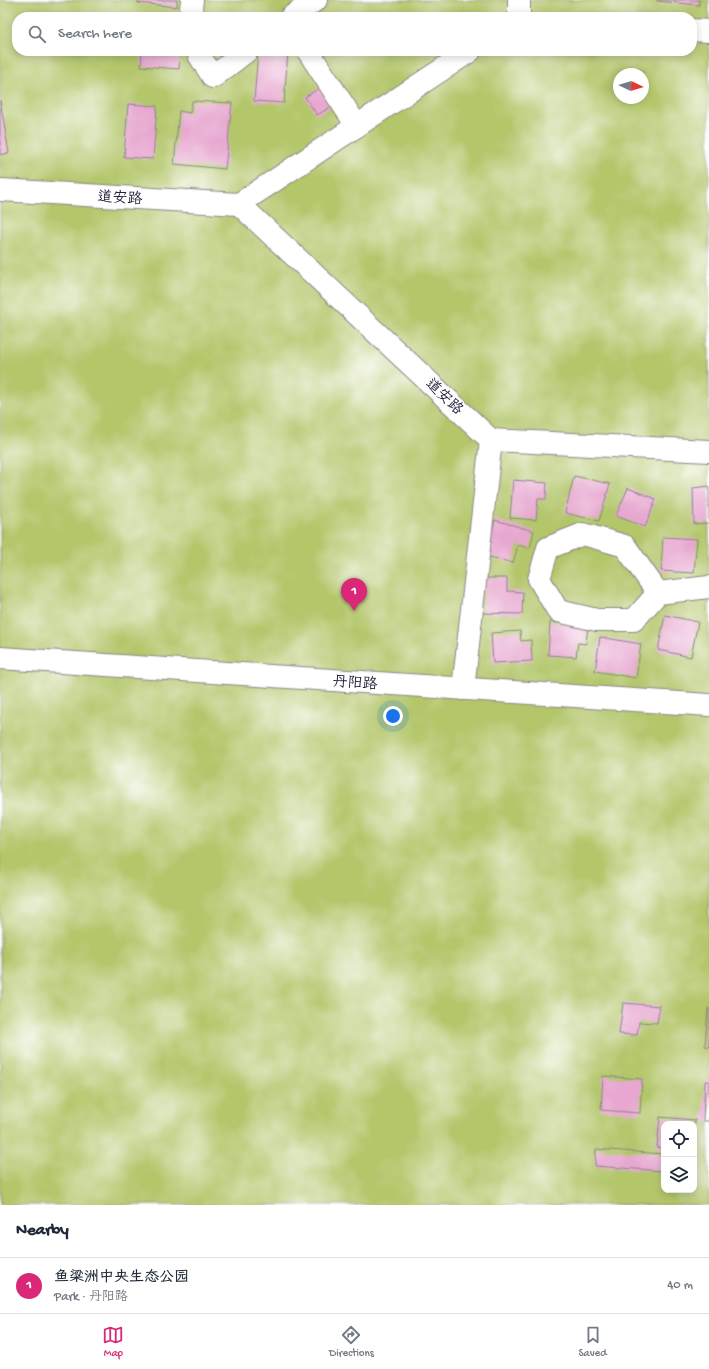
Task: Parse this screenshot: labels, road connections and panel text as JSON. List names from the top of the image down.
{
  "streets": {
    "street": ["道安路", "丹阳路"]
  },
  "north": "right",
  "page": {
    "search": "Search here",
    "pins": "1",
    "heading": "Nearby",
    "list": [
      {
        "mark": "1",
        "name": "鱼梁洲中央生态公园",
        "note": "Park · 丹阳路",
        "value": "40 m"
      }
    ],
    "nav": ["Map", "Directions", "Saved"]
  }
}
